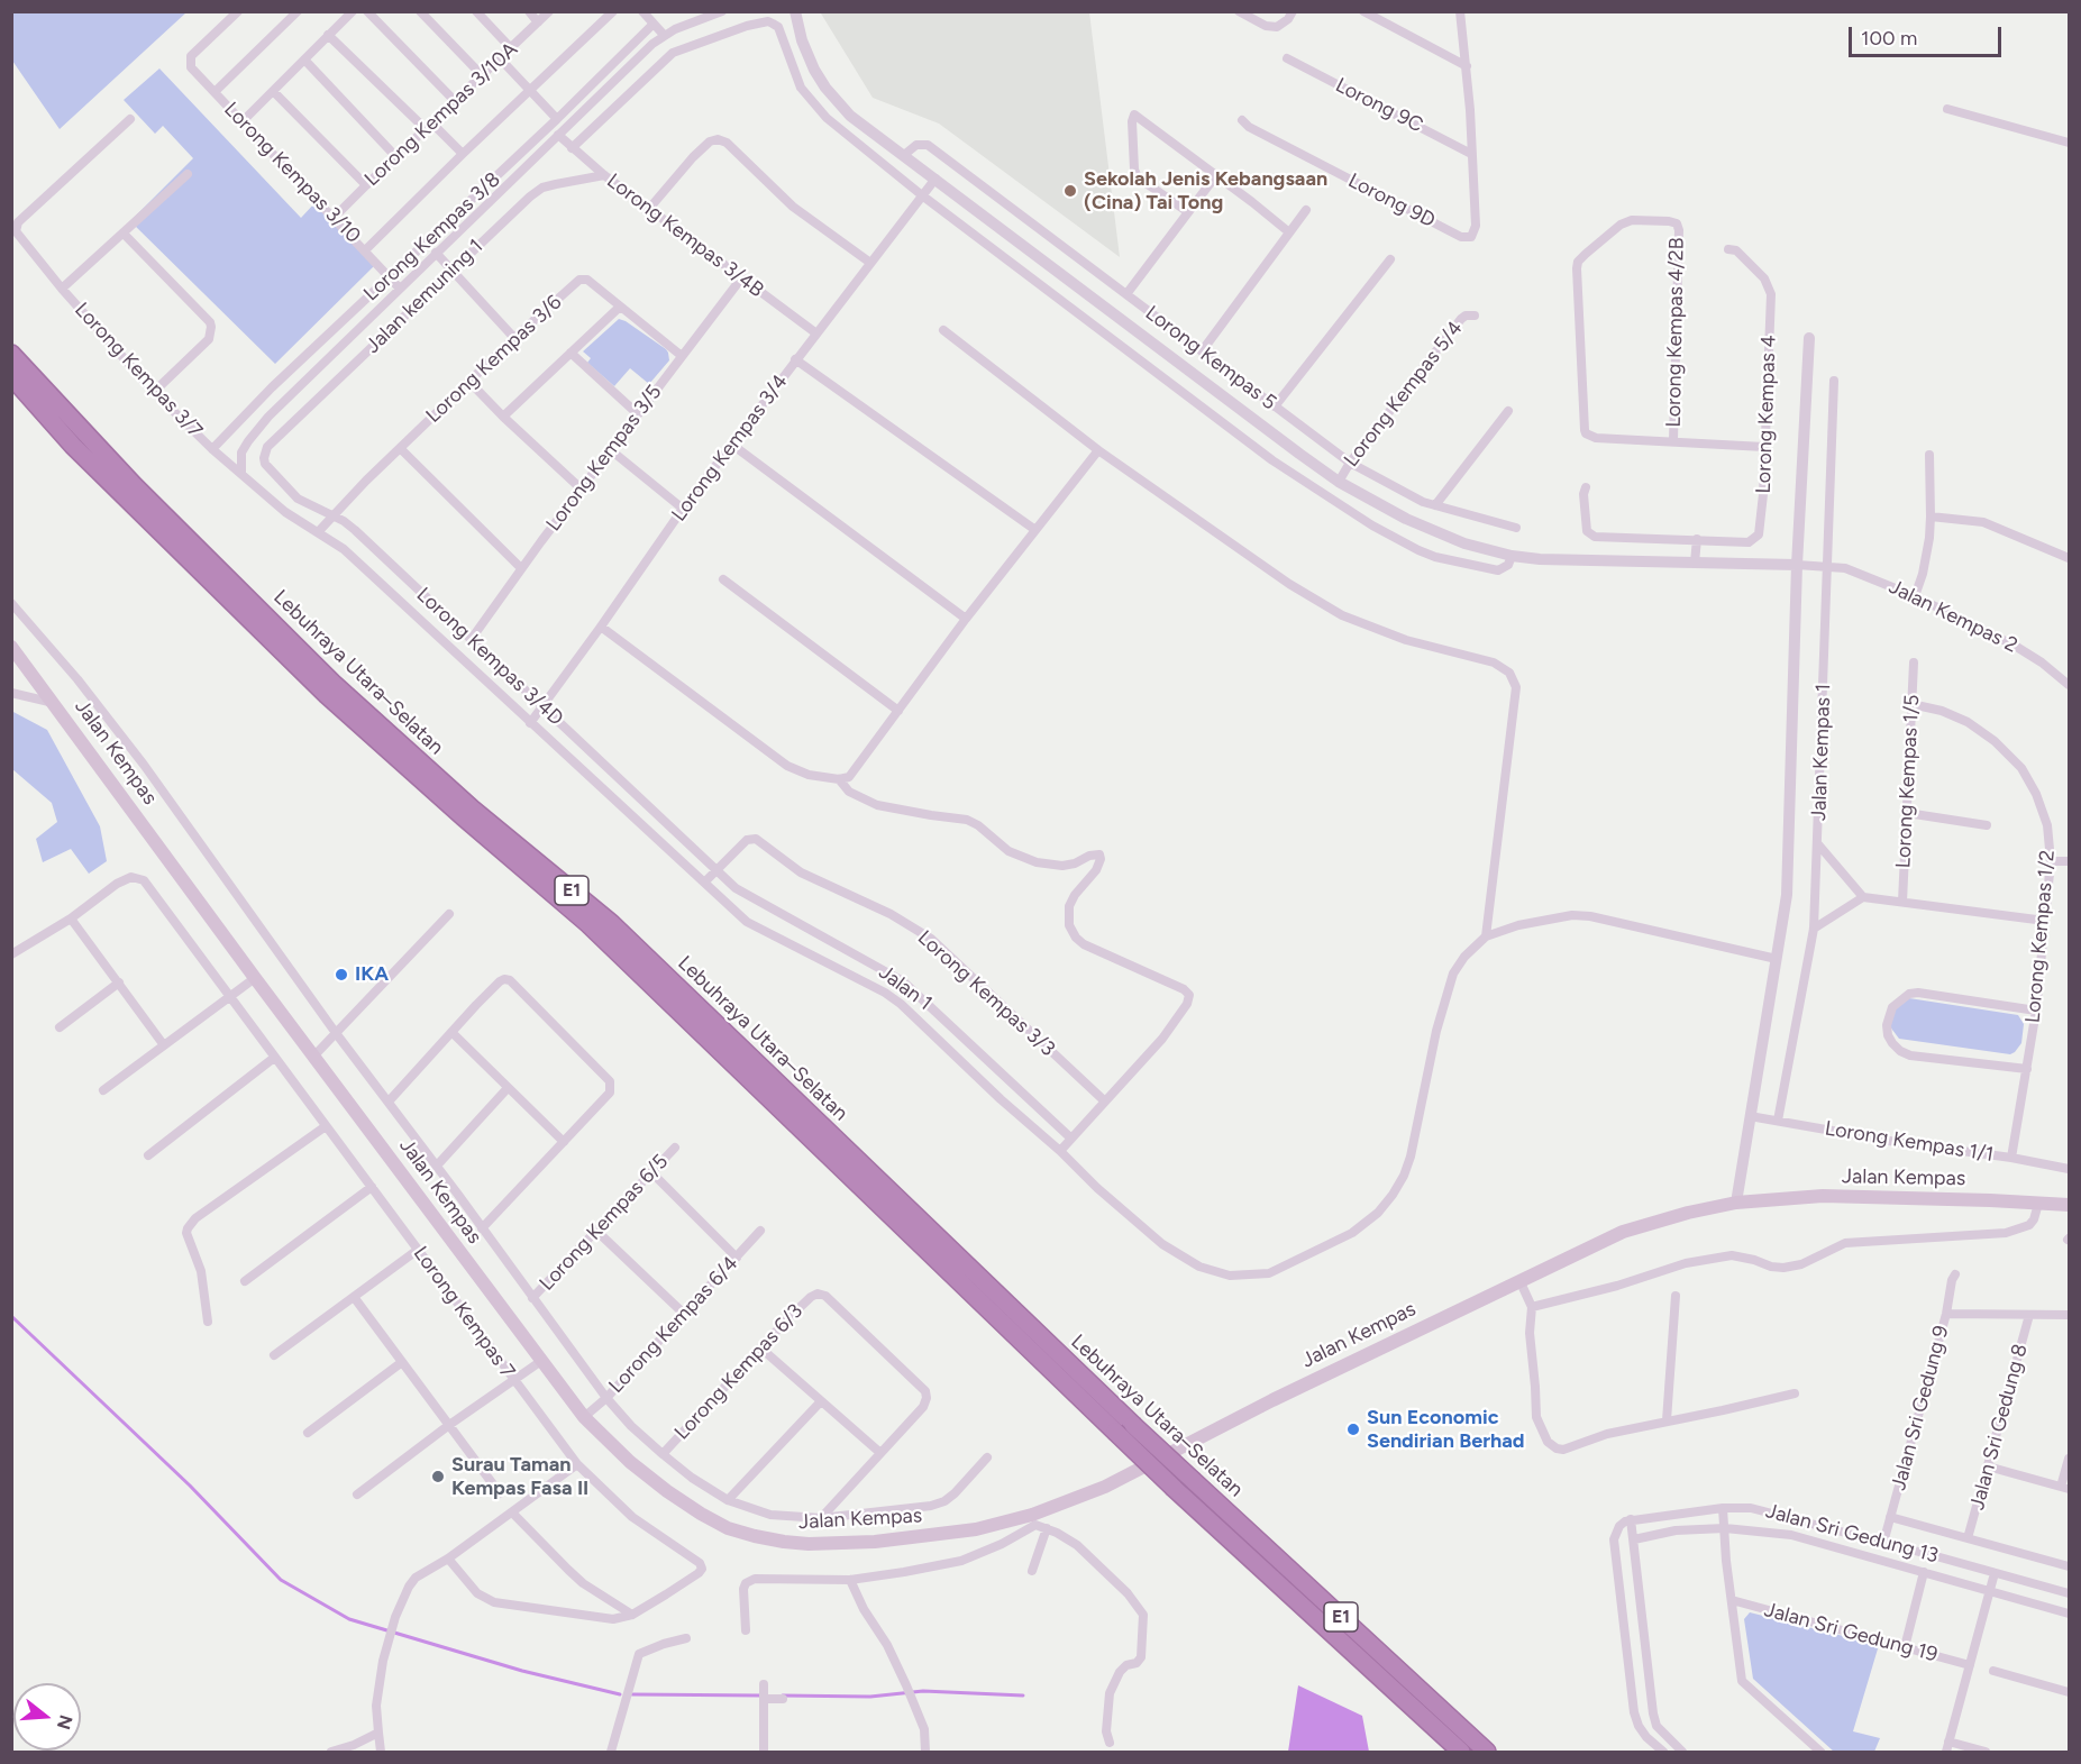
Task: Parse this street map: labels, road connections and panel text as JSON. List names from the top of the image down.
{
  "streets": {
    "highway": ["Lebuhraya Utara–Selatan", "E1"],
    "main road": ["Jalan Kempas"],
    "street": [
      "Lorong 9C",
      "Lorong Kempas 3/10A",
      "Lorong Kempas 3/10",
      "Lorong 9D",
      "Lorong Kempas 3/4B",
      "Lorong Kempas 3/8",
      "Jalan kemuning 1",
      "Lorong Kempas 4/2B",
      "Lorong Kempas 5",
      "Lorong Kempas 3/6",
      "Lorong Kempas 3/7",
      "Lorong Kempas 5/4",
      "Lorong Kempas 4",
      "Lorong Kempas 3/4",
      "Lorong Kempas 3/5",
      "Jalan Kempas 2",
      "Lorong Kempas 3/4D",
      "Jalan Kempas 1",
      "Lorong Kempas 1/5",
      "Lorong Kempas 1/2",
      "Jalan 1",
      "Lorong Kempas 3/3",
      "Lorong Kempas 1/1",
      "Lorong Kempas 6/5",
      "Lorong Kempas 7",
      "Lorong Kempas 6/4",
      "Lorong Kempas 6/3",
      "Jalan Sri Gedung 9",
      "Jalan Sri Gedung 8",
      "Jalan Sri Gedung 13",
      "Jalan Sri Gedung 19"
    ]
  },
  "crossings": [
    ["Lorong 9C", "Lorong 9D"],
    ["Lorong Kempas 3/10A", "Lorong Kempas 3/10"],
    ["Lorong Kempas 3/10", "Lorong Kempas 3/8"],
    ["Lorong Kempas 3/4B", "Jalan kemuning 1"],
    ["Lorong Kempas 3/4B", "Lorong Kempas 3/4"],
    ["Lorong Kempas 3/4B", "Lorong Kempas 3/5"],
    ["Lorong Kempas 3/8", "Lorong Kempas 3/7"],
    ["Jalan kemuning 1", "Lorong Kempas 3/4D"],
    ["Lorong Kempas 5", "Lorong Kempas 5/4"],
    ["Lorong Kempas 3/6", "Lorong Kempas 3/7"],
    ["Lorong Kempas 3/6", "Lorong Kempas 3/5"],
    ["Lorong Kempas 3/6", "Lorong Kempas 3/4D"],
    ["Lorong Kempas 3/7", "Lorong Kempas 3/4"],
    ["Lorong Kempas 3/7", "Lorong Kempas 3/3"],
    ["Lorong Kempas 3/4", "Lorong Kempas 3/4D"],
    ["Lorong Kempas 3/5", "Lorong Kempas 3/4D"],
    ["Jalan Kempas 2", "Jalan Kempas 1"],
    ["Lorong Kempas 3/4D", "Jalan 1"],
    ["Lorong Kempas 3/4D", "Lorong Kempas 3/3"],
    ["Jalan Kempas", "Lorong Kempas 6/4"],
    ["Jalan Kempas 1", "Lorong Kempas 1/1"],
    ["Lorong Kempas 1/5", "Lorong Kempas 1/2"],
    ["Lorong Kempas 1/2", "Lorong Kempas 1/1"],
    ["Jalan 1", "Lorong Kempas 3/3"],
    ["Jalan Sri Gedung 9", "Jalan Sri Gedung 13"]
  ],
  "places": [
    "Sekolah Jenis Kebangsaan (Cina) Tai Tong",
    "IKA",
    "Sun Economic Sendirian Berhad",
    "Surau Taman Kempas Fasa II"
  ],
  "scale_bar": "100 m",
  "north": "right"
}
